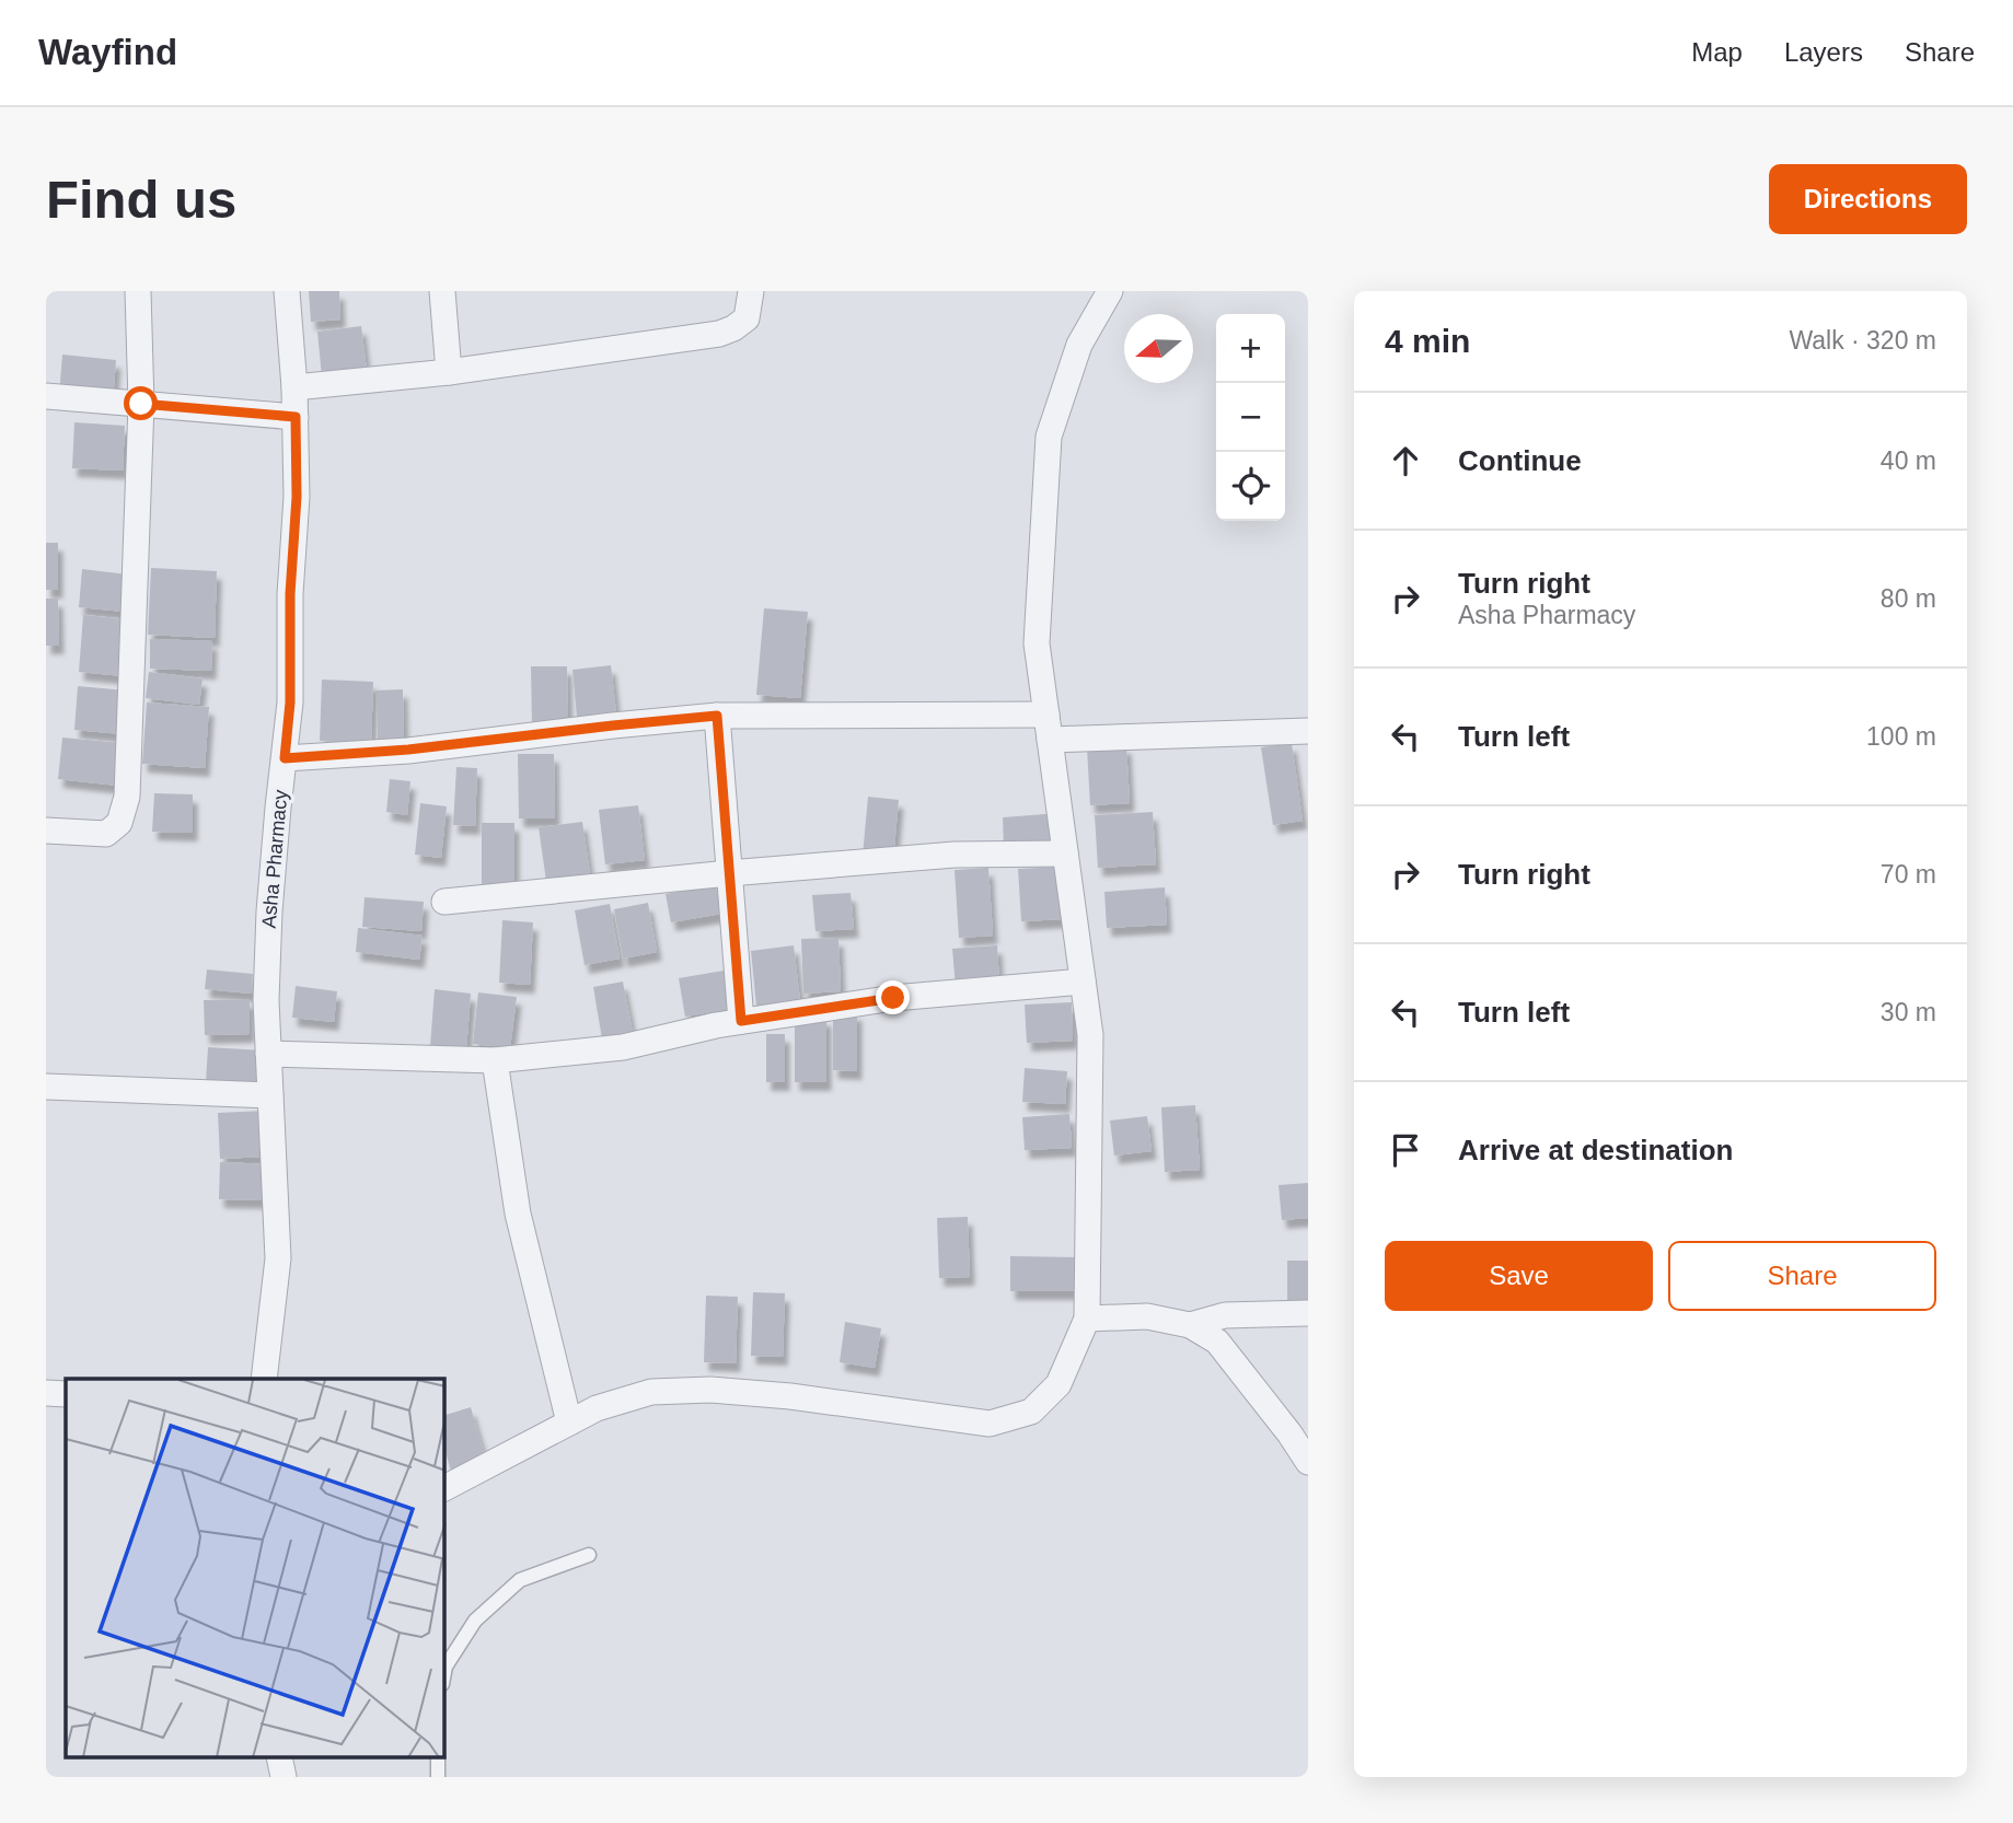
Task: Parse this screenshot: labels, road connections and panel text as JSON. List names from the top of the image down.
{
  "streets": {
    "street": ["Asha Pharmacy"]
  },
  "north": "left",
  "page": {
    "header": "Wayfind",
    "nav": ["Map", "Layers", "Share"],
    "buttons": [
      "Directions",
      ["Save", "Share"]
    ],
    "title": "Find us",
    "heading": ["4 min", "Walk · 320 m"],
    "map_buttons": ["+", "−"],
    "list": [
      ["Continue", "40 m"],
      ["Turn right", "Asha Pharmacy", "80 m"],
      ["Turn left", "100 m"],
      ["Turn right", "70 m"],
      ["Turn left", "30 m"],
      "Arrive at destination"
    ]
  }
}
